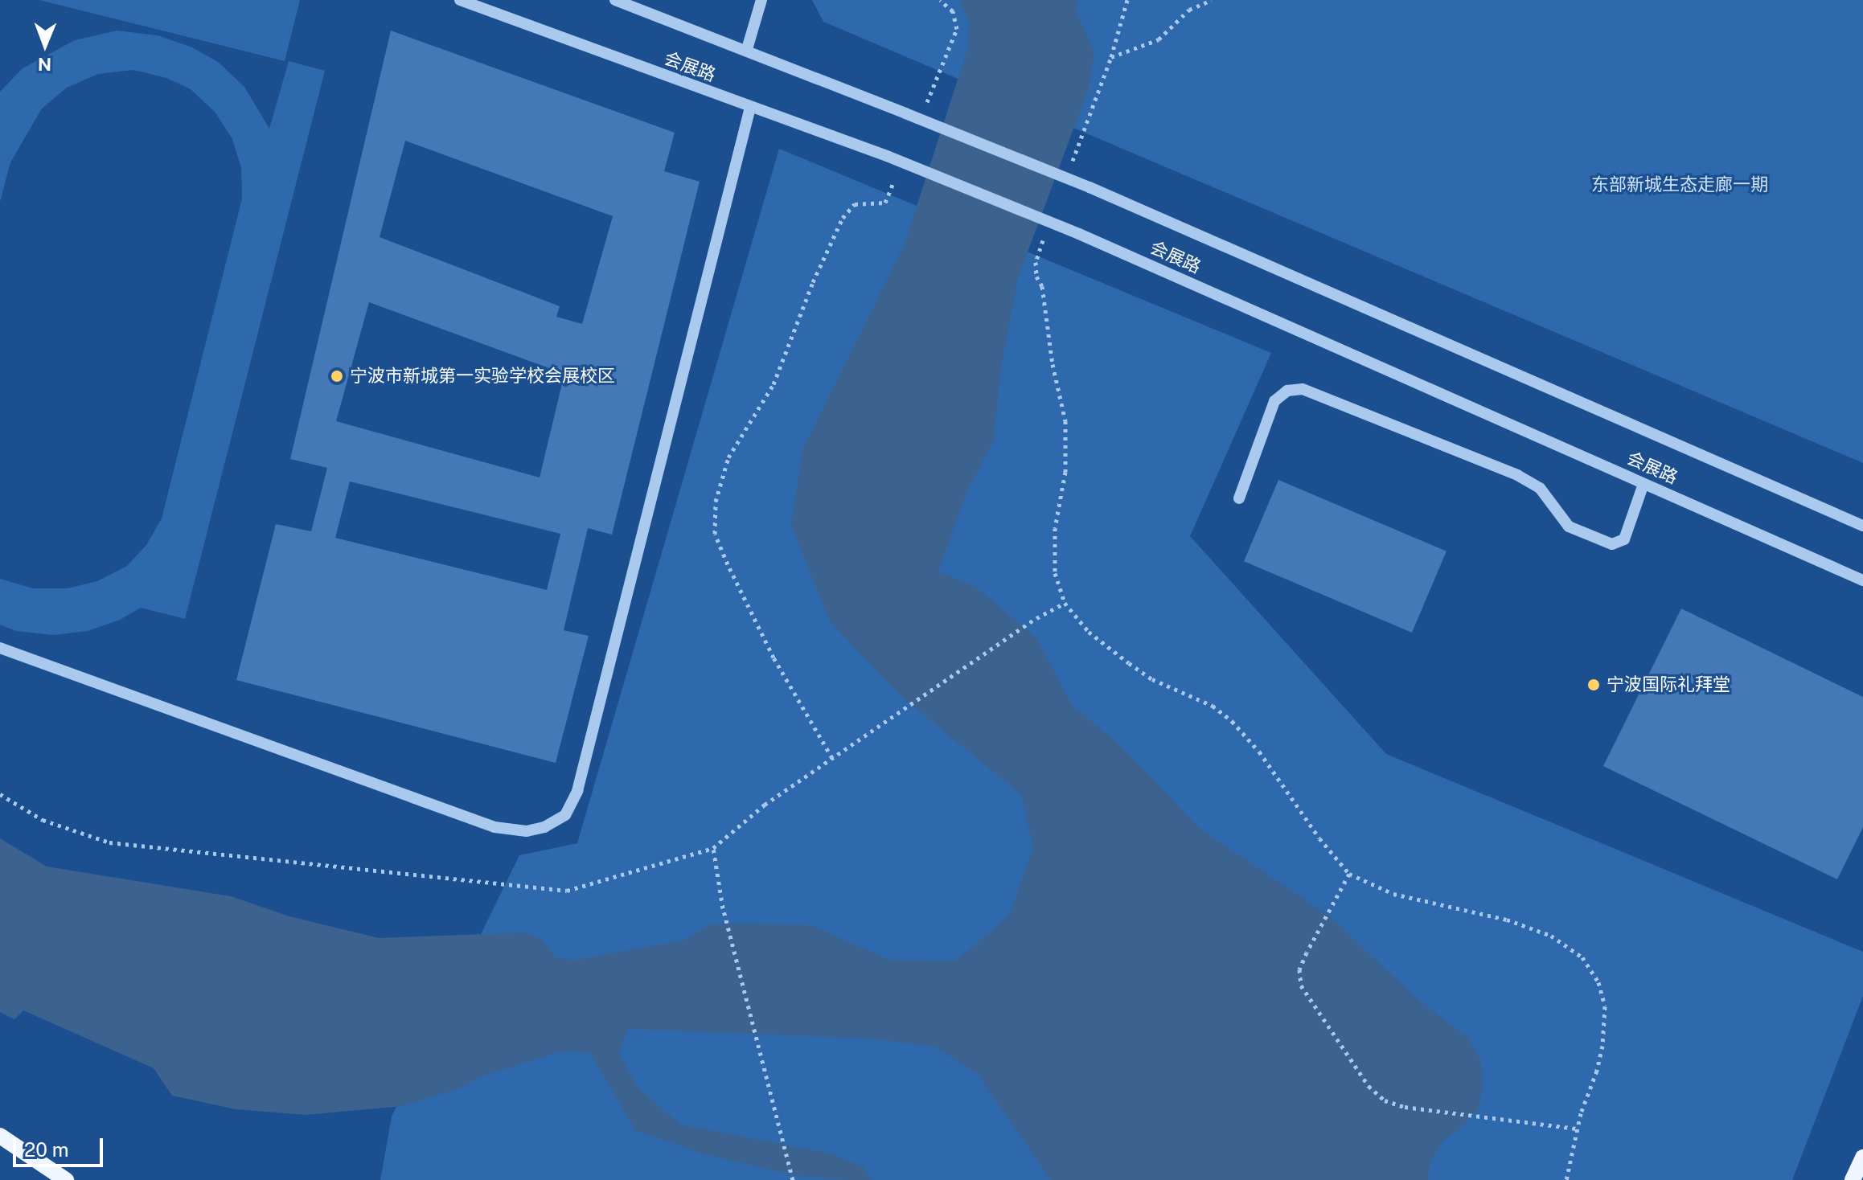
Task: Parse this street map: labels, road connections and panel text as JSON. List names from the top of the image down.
{
  "streets": {
    "street": ["会展路"]
  },
  "parks": ["东部新城生态走廊一期"],
  "places": ["宁波市新城第一实验学校会展校区", "宁波国际礼拜堂"],
  "scale_bar": "20 m",
  "north": "bottom"
}
